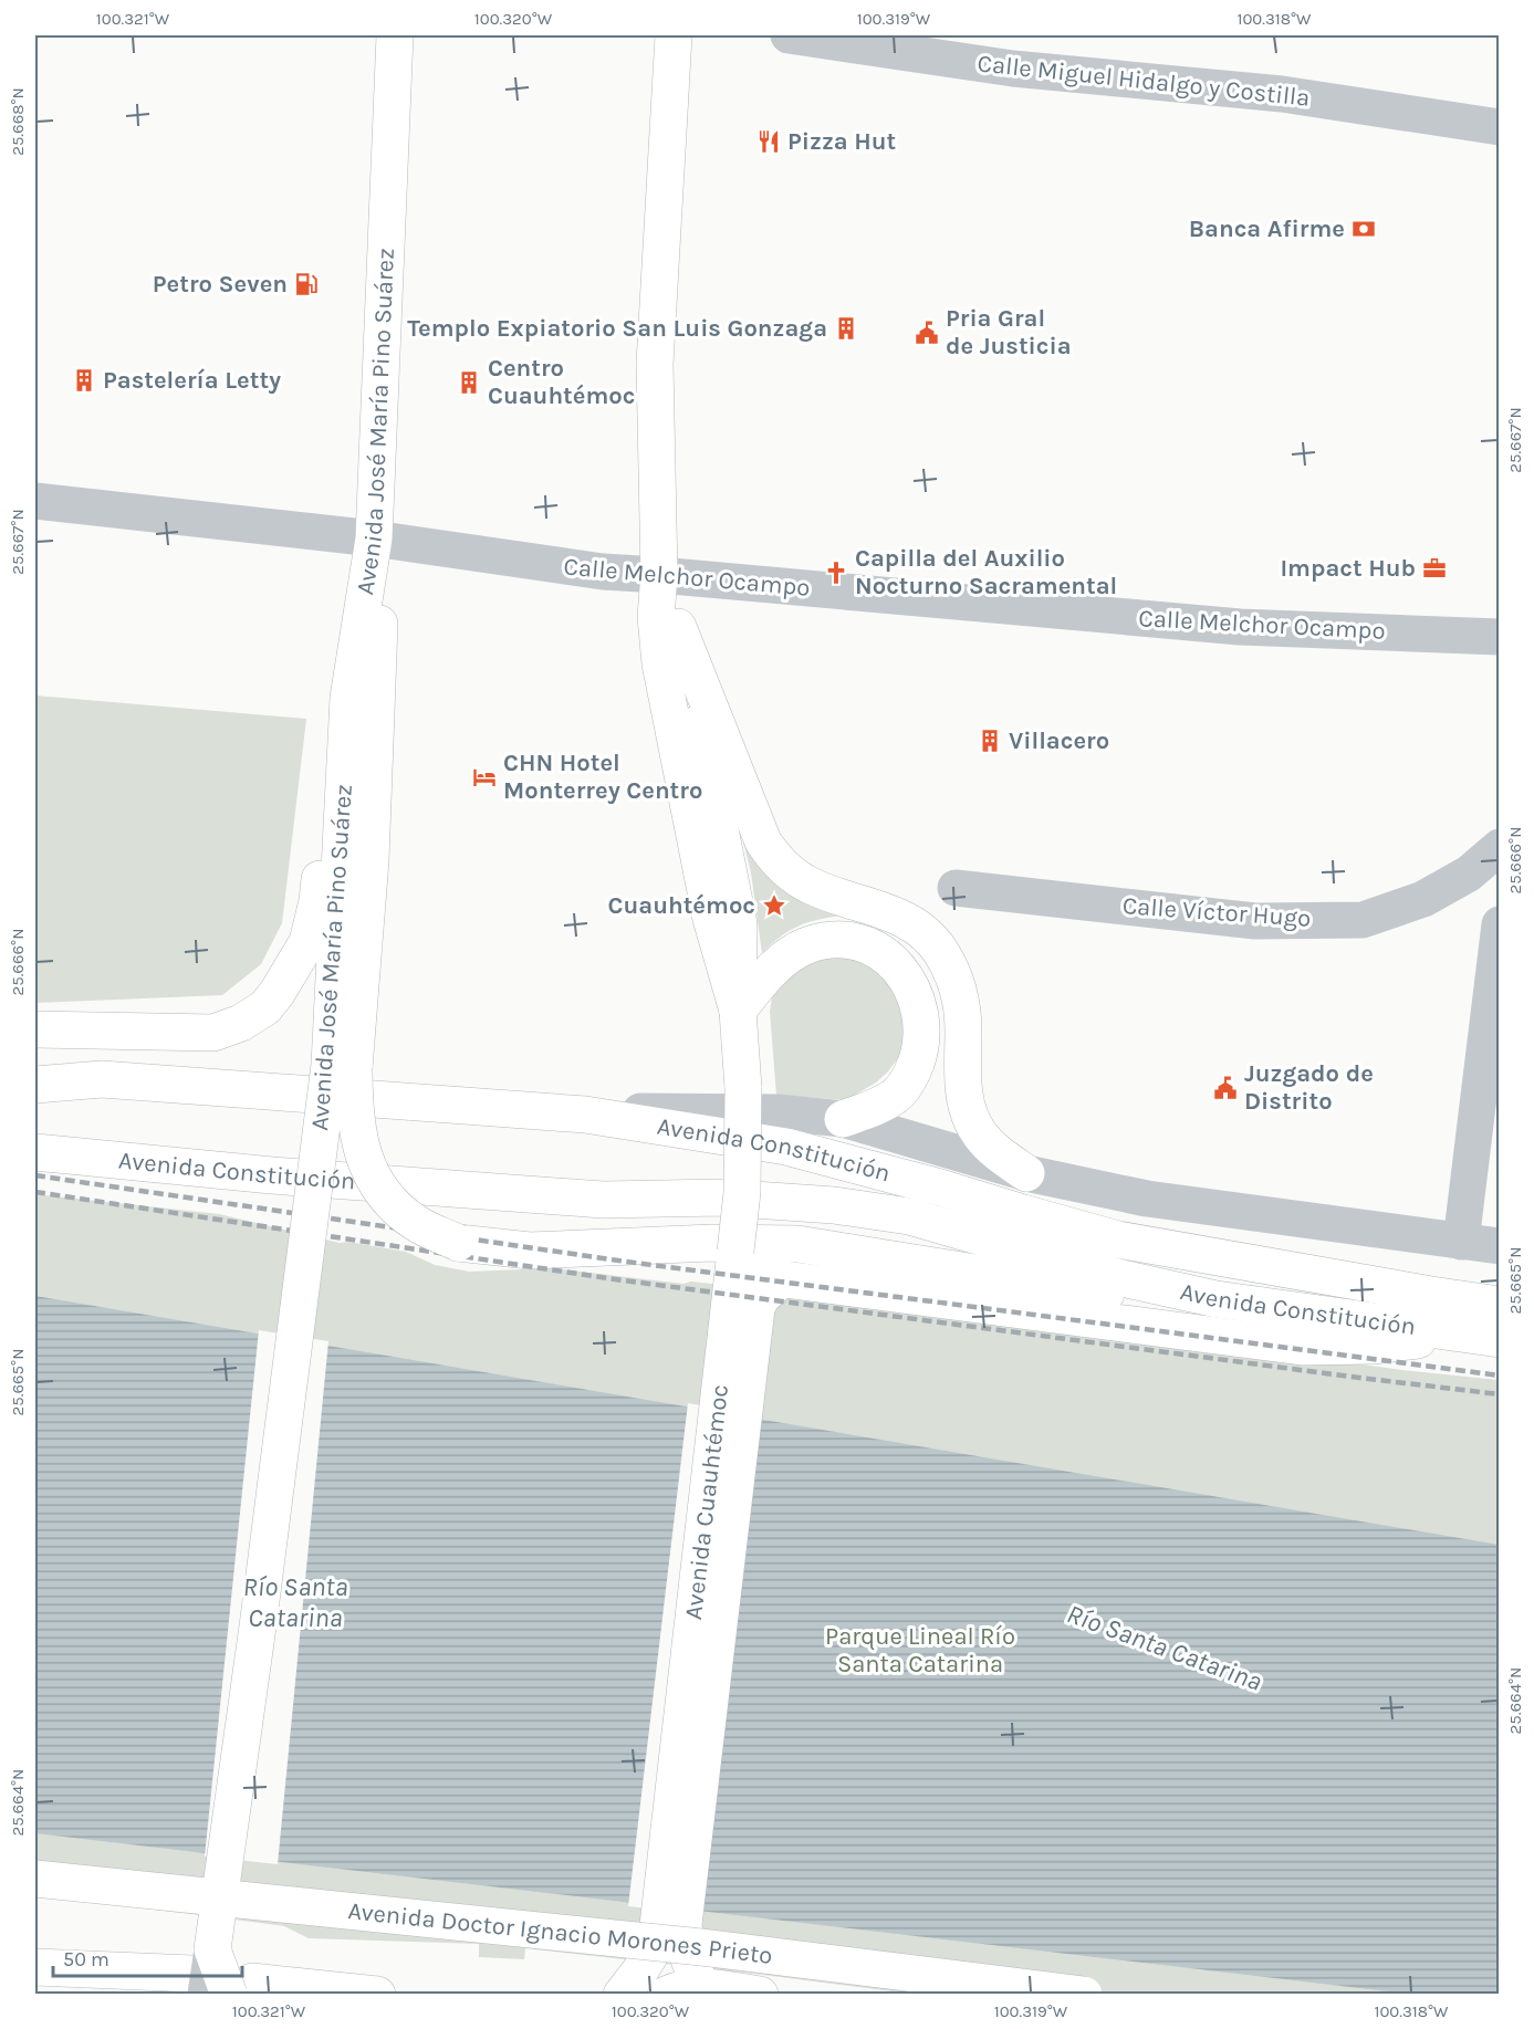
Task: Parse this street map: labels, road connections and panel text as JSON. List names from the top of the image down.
{
  "streets": {
    "highway": [
      "Avenida José María Pino Suárez",
      "Avenida Constitución",
      "Avenida Cuauhtémoc",
      "Avenida Doctor Ignacio Morones Prieto"
    ],
    "street": ["Calle Miguel Hidalgo y Costilla", "Calle Melchor Ocampo", "Calle Víctor Hugo"]
  },
  "crossings": [
    ["Avenida José María Pino Suárez", "Calle Melchor Ocampo"],
    ["Calle Melchor Ocampo", "Avenida Cuauhtémoc"]
  ],
  "water": ["Río Santa Catarina"],
  "parks": ["Parque Lineal Río Santa Catarina"],
  "places": {
    "restaurant": ["Pizza Hut"],
    "bank": ["Banca Afirme"],
    "fuel station": ["Petro Seven"],
    "building": [
      "Templo Expiatorio San Luis Gonzaga",
      "Pastelería Letty",
      "Centro Cuauhtémoc",
      "Villacero"
    ],
    "public building": ["Pria Gral de Justicia", "Juzgado de Distrito"],
    "office": ["Impact Hub"],
    "church": ["Capilla del Auxilio Nocturno Sacramental"],
    "hotel": ["CHN Hotel Monterrey Centro"],
    "place": ["Cuauhtémoc"]
  },
  "scale_bar": "50 m",
  "coordinates": [
    "100.321°W",
    "100.320°W",
    "100.319°W",
    "100.318°W",
    "25.668°N",
    "25.667°N",
    "25.666°N",
    "25.665°N",
    "25.664°N"
  ]
}
